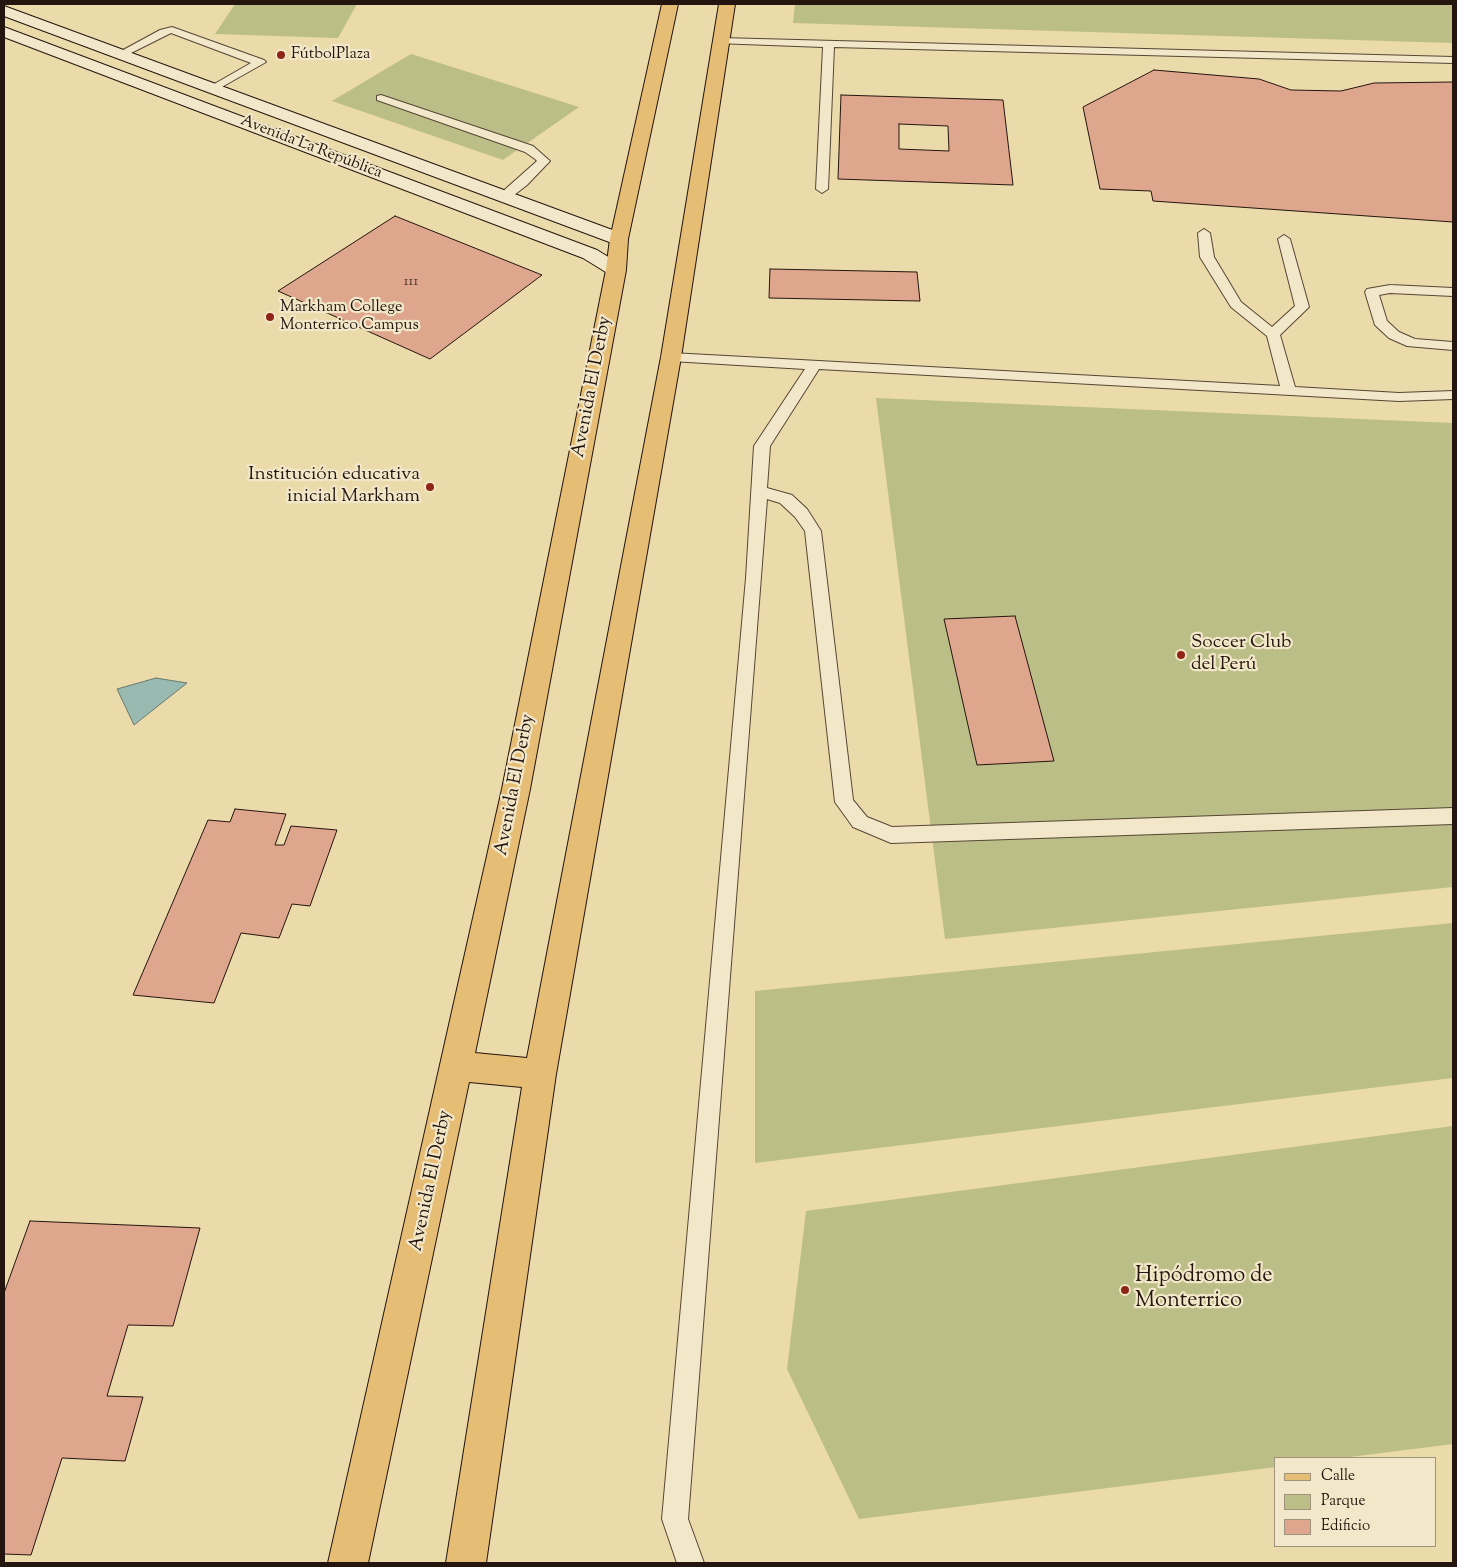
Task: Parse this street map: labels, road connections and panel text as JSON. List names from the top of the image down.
{
  "streets": {
    "main road": ["Avenida El Derby"],
    "street": ["Avenida La República"]
  },
  "crossings": [
    ["Avenida La República", "Avenida El Derby"]
  ],
  "places": [
    "FútbolPlaza",
    "Markham College Monterrico Campus",
    "Institución educativa inicial Markham",
    "Soccer Club del Perú",
    "Hipódromo de Monterrico"
  ],
  "house_numbers": ["111"],
  "legend": ["Calle", "Parque", "Edificio"]
}
